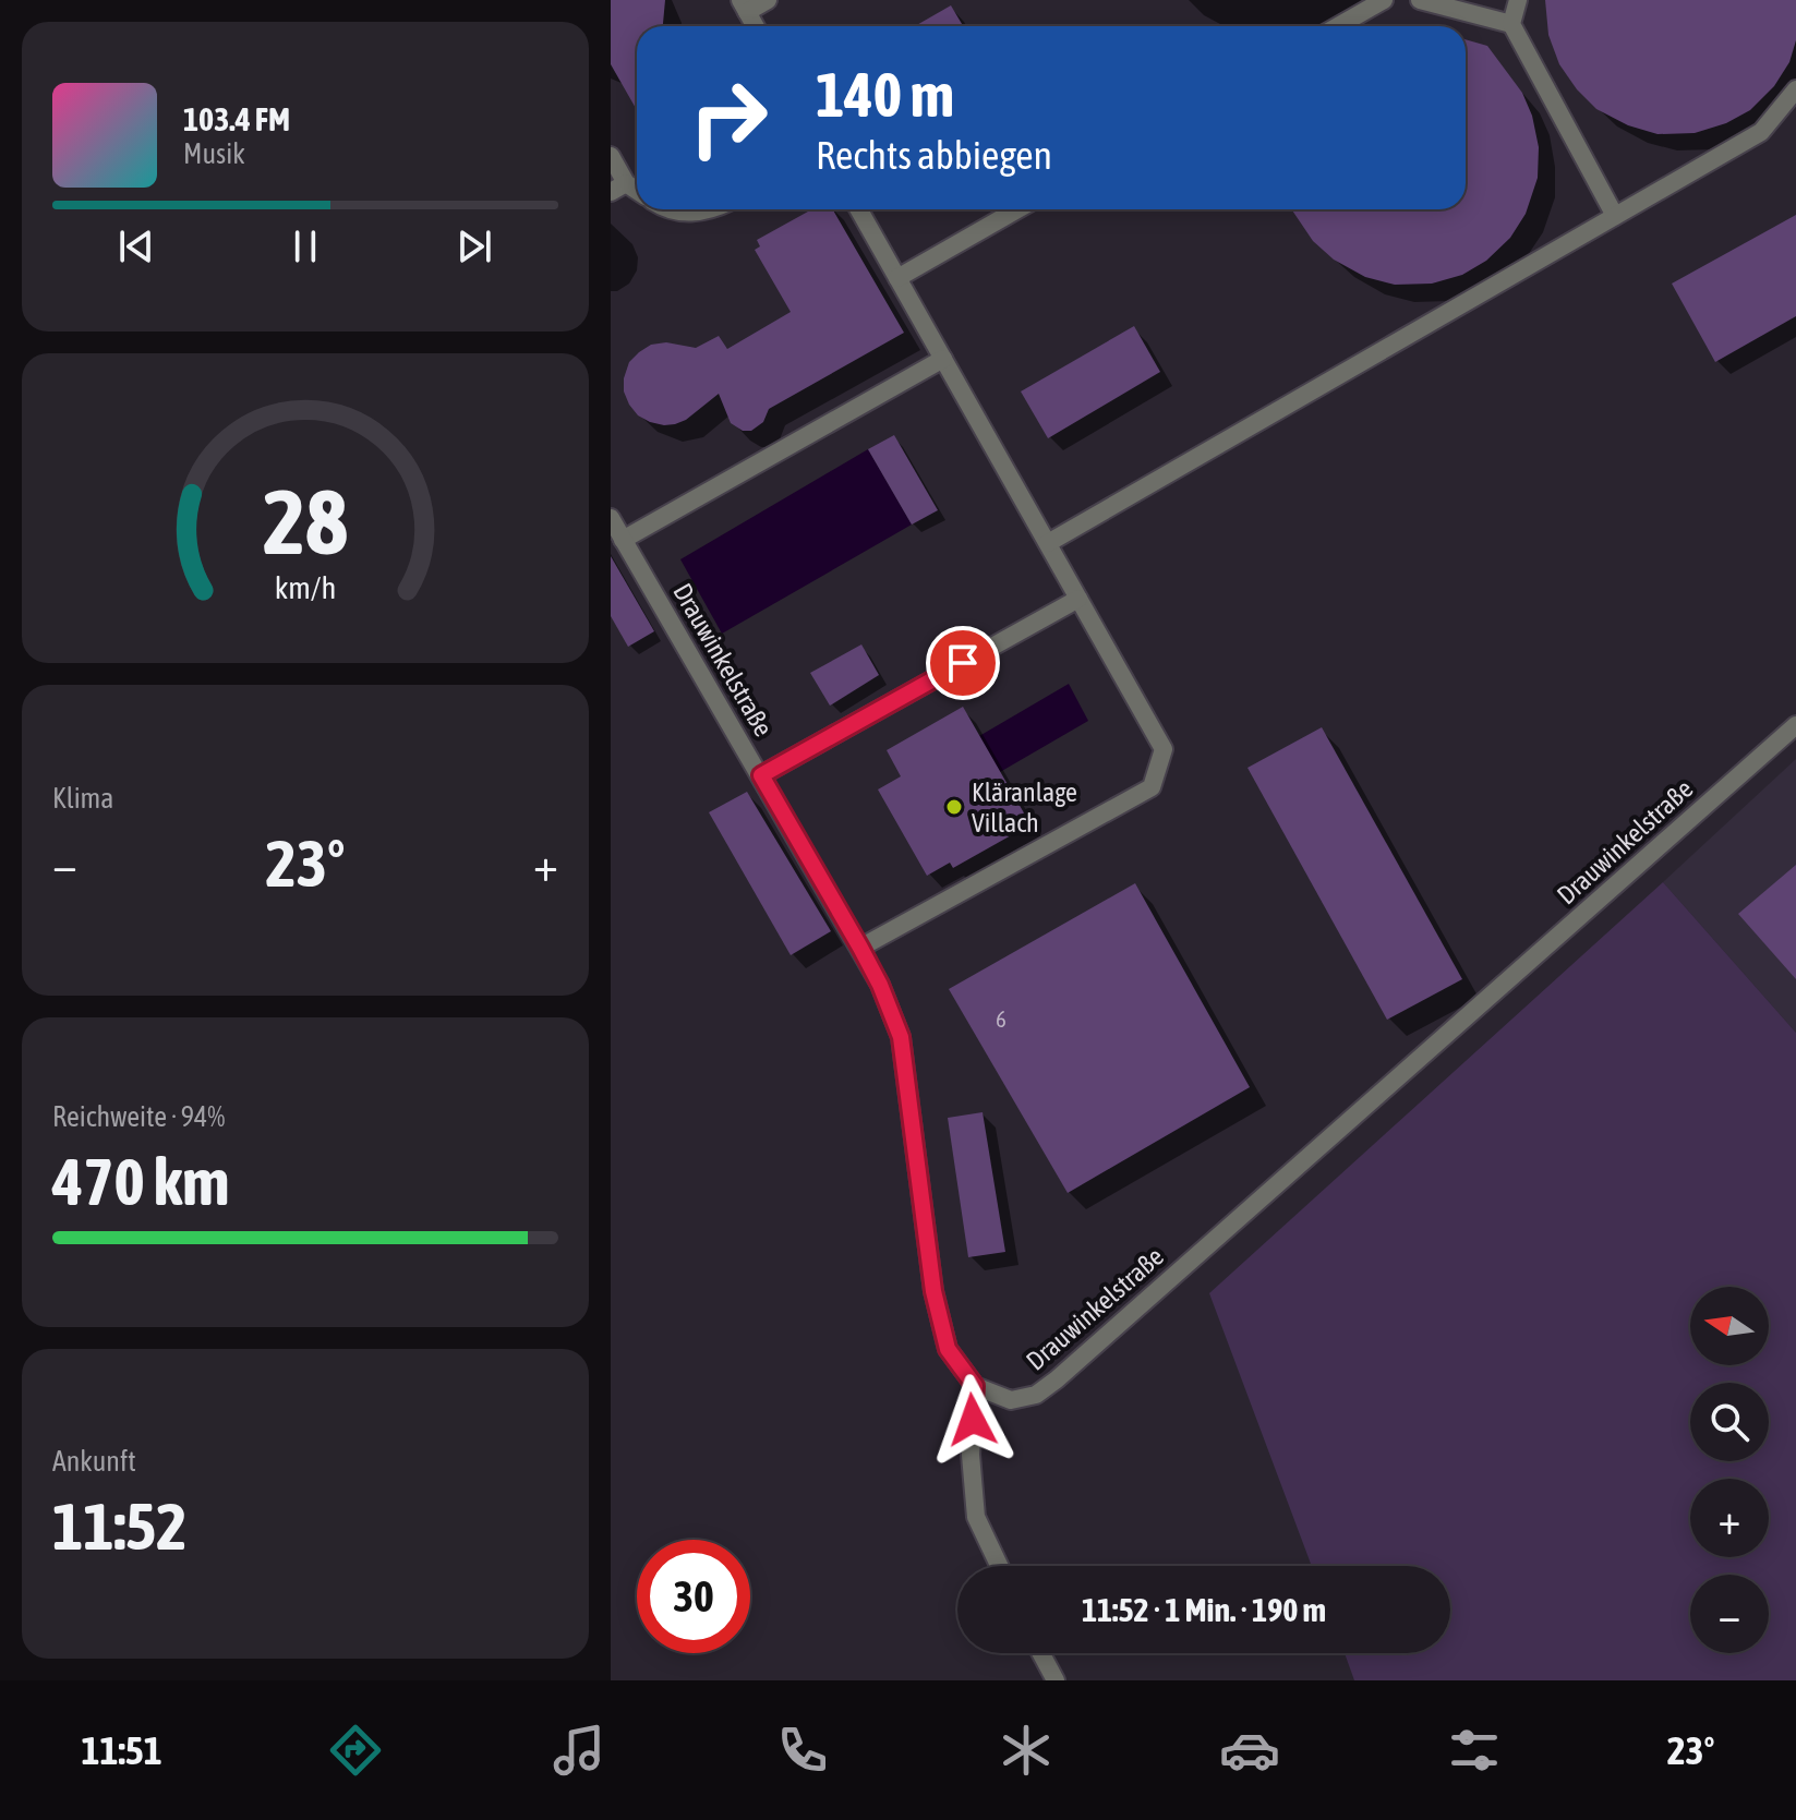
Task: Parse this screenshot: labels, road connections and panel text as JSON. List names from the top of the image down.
{
  "streets": {
    "street": ["Drauwinkelstraße"]
  },
  "places": ["Kläranlage Villach"],
  "house_numbers": ["6"],
  "north": "left",
  "page": {
    "turn": ["140 m", "Rechts abbiegen"],
    "song": ["103.4 FM", "Musik"],
    "tile": [
      "Klima",
      ["Reichweite · 94%", "470 km"],
      ["Ankunft", "11:52"]
    ],
    "heat": ["−", "23°", "+"],
    "map_buttons": ["+", "−"],
    "limit": "30",
    "trip": "11:52 · 1 Min. · 190 m",
    "tabs": ["11:51", "23°"],
    "gauge": ["28", "km/h"]
  }
}
